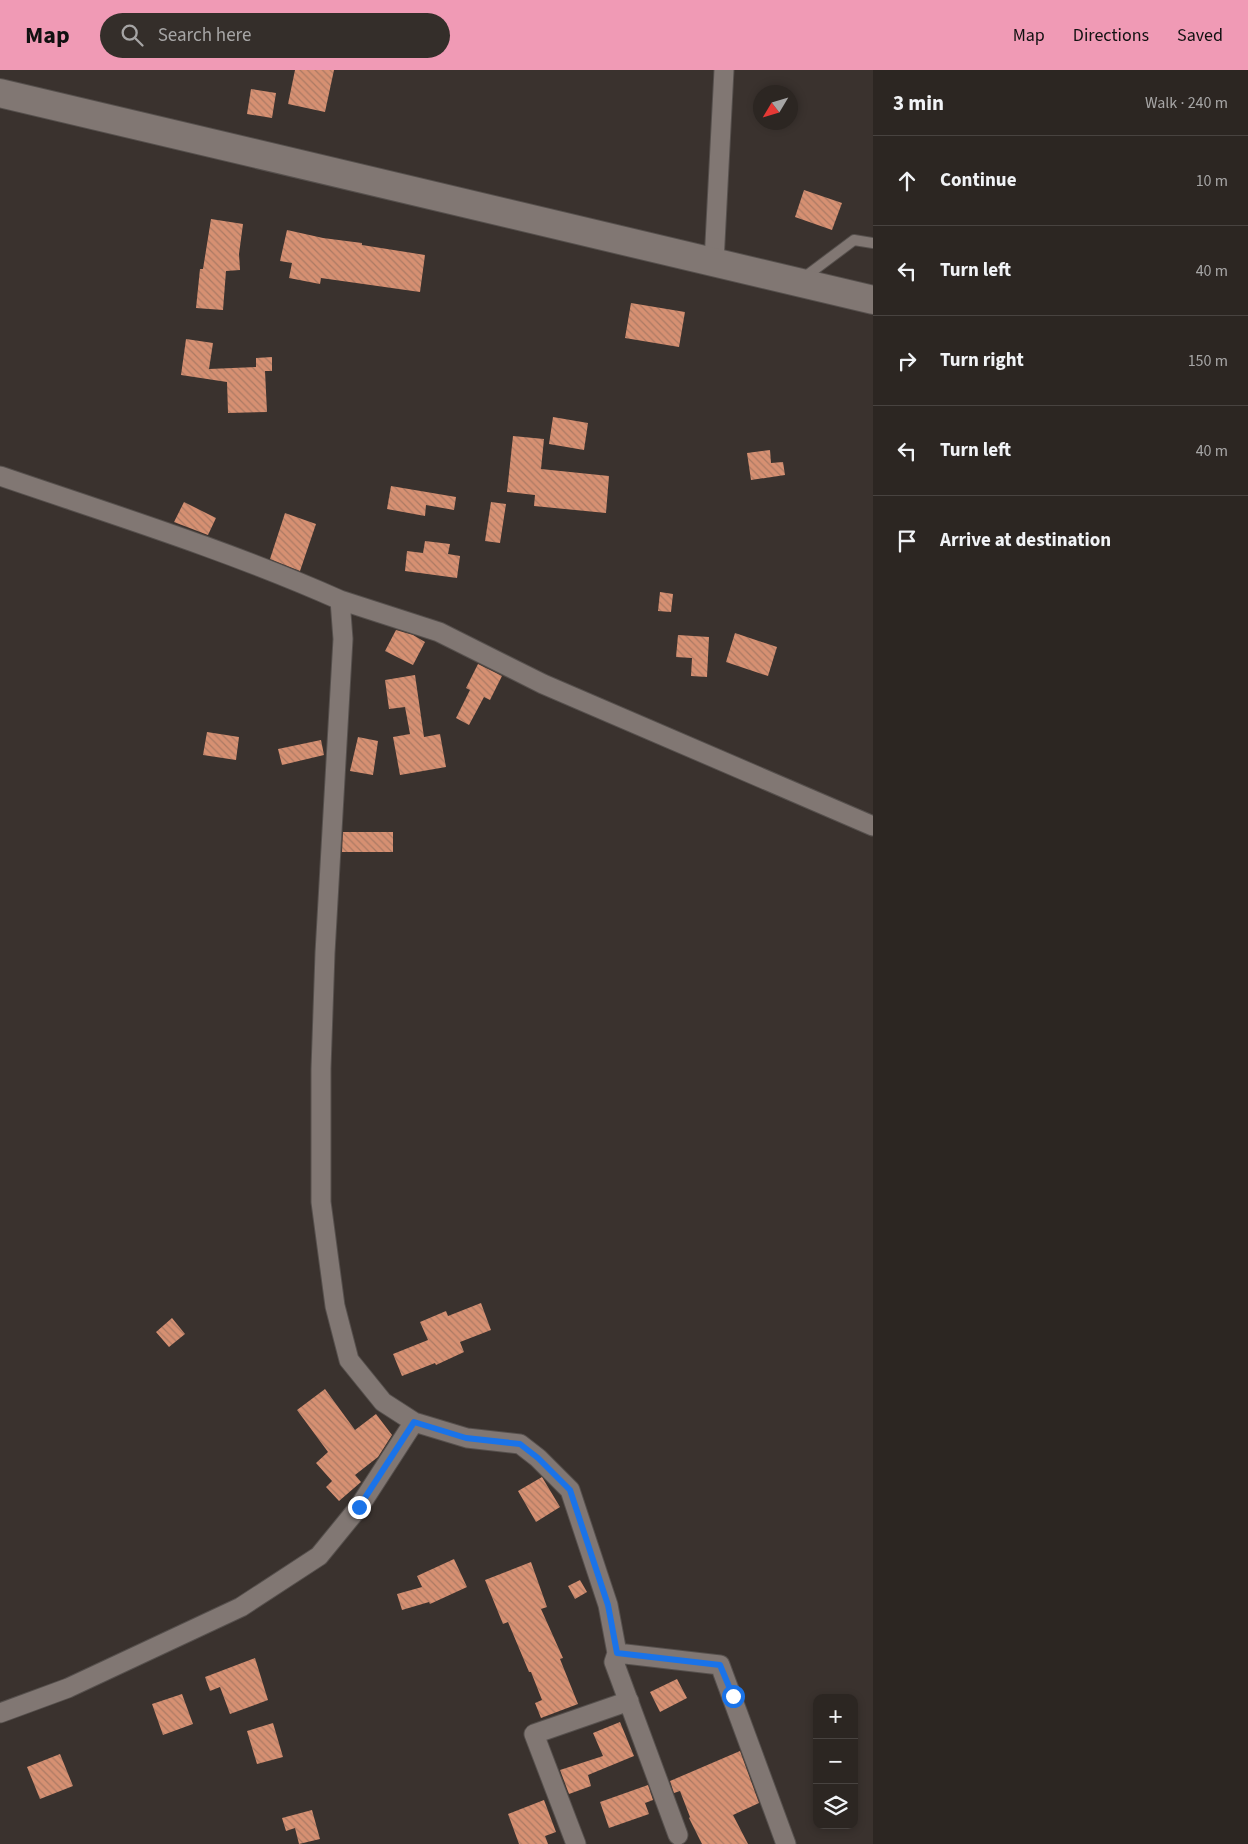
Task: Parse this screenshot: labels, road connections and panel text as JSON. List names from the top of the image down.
{
  "north": "bottom left",
  "page": {
    "header": "Map",
    "search": "Search here",
    "nav": ["Map", "Directions", "Saved"],
    "heading": ["3 min", "Walk · 240 m"],
    "list": [
      ["Continue", "10 m"],
      ["Turn left", "40 m"],
      ["Turn right", "150 m"],
      ["Turn left", "40 m"],
      "Arrive at destination"
    ],
    "map_buttons": ["+", "−"]
  }
}
